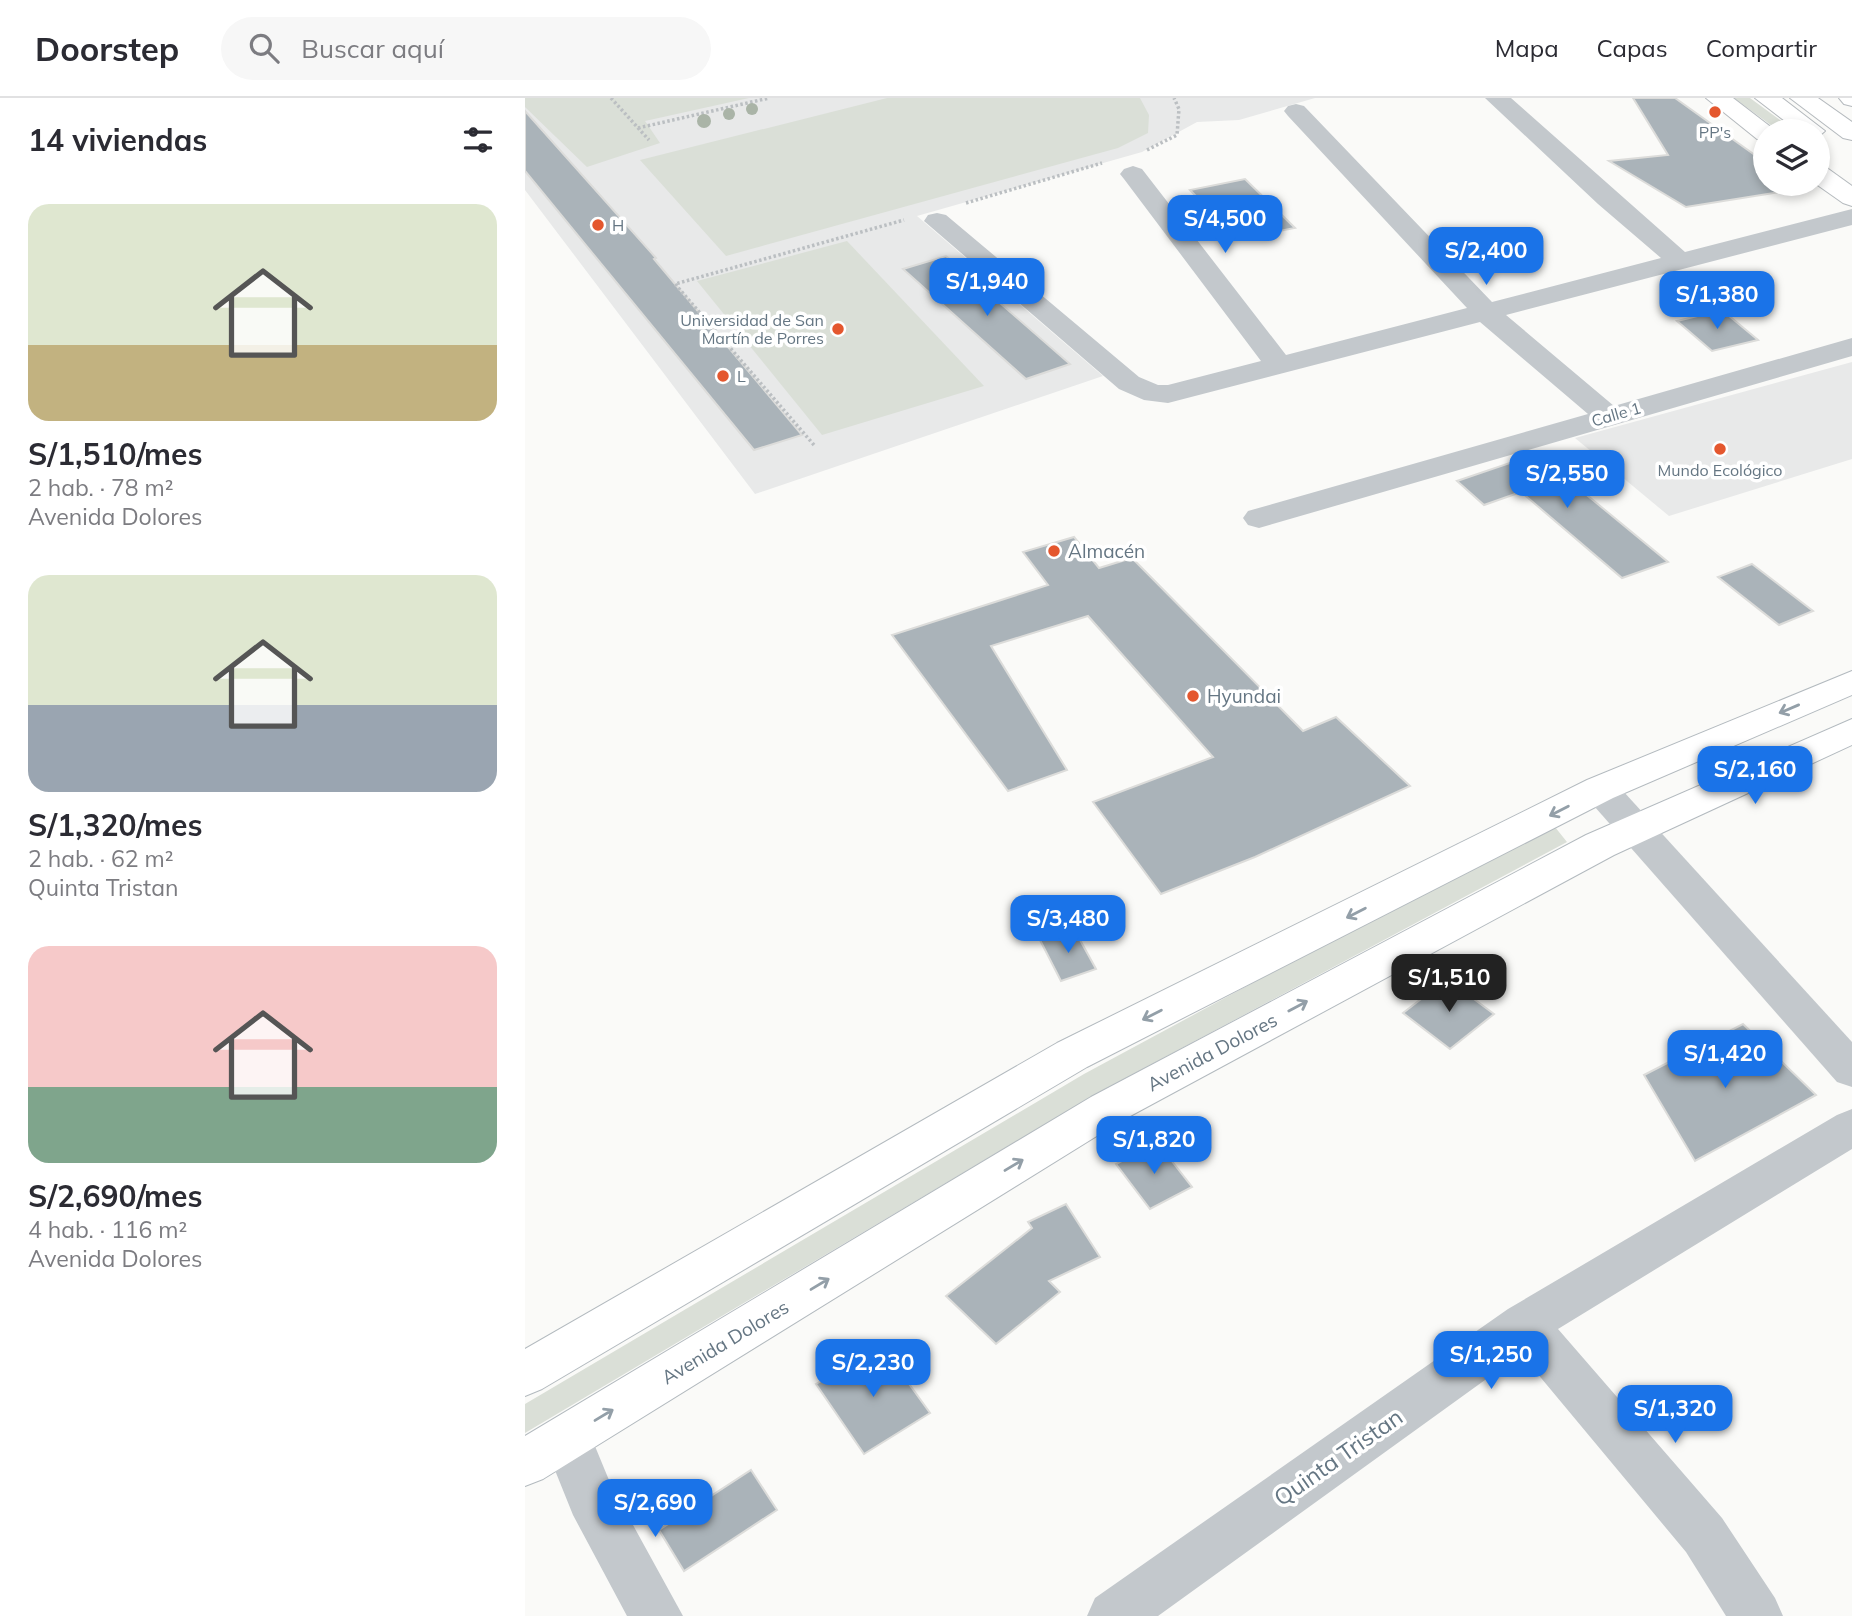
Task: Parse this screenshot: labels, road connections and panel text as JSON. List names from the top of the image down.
{
  "streets": {
    "main road": ["Avenida Dolores"],
    "street": ["Calle 1", "Quinta Tristan"]
  },
  "places": [
    "PP's",
    "H",
    "Universidad de San Martín de Porres",
    "L",
    "Mundo Ecológico",
    "Almacén",
    "Hyundai"
  ],
  "page": {
    "header": "Doorstep",
    "search": "Buscar aquí",
    "nav": ["Mapa", "Capas", "Compartir"],
    "heading": "14 viviendas",
    "list": [
      {
        "name": "S/1,510/mes",
        "note": "2 hab. · 78 m² · Avenida Dolores"
      },
      {
        "name": "S/1,320/mes",
        "note": "2 hab. · 62 m² · Quinta Tristan"
      },
      {
        "name": "S/2,690/mes",
        "note": "4 hab. · 116 m² · Avenida Dolores"
      }
    ],
    "price": [
      "S/4,500",
      "S/2,400",
      "S/1,940",
      "S/1,380",
      "S/2,550",
      "S/2,160",
      "S/3,480",
      "S/1,510",
      "S/1,420",
      "S/1,820",
      "S/1,250",
      "S/2,230",
      "S/1,320",
      "S/2,690"
    ]
  }
}
